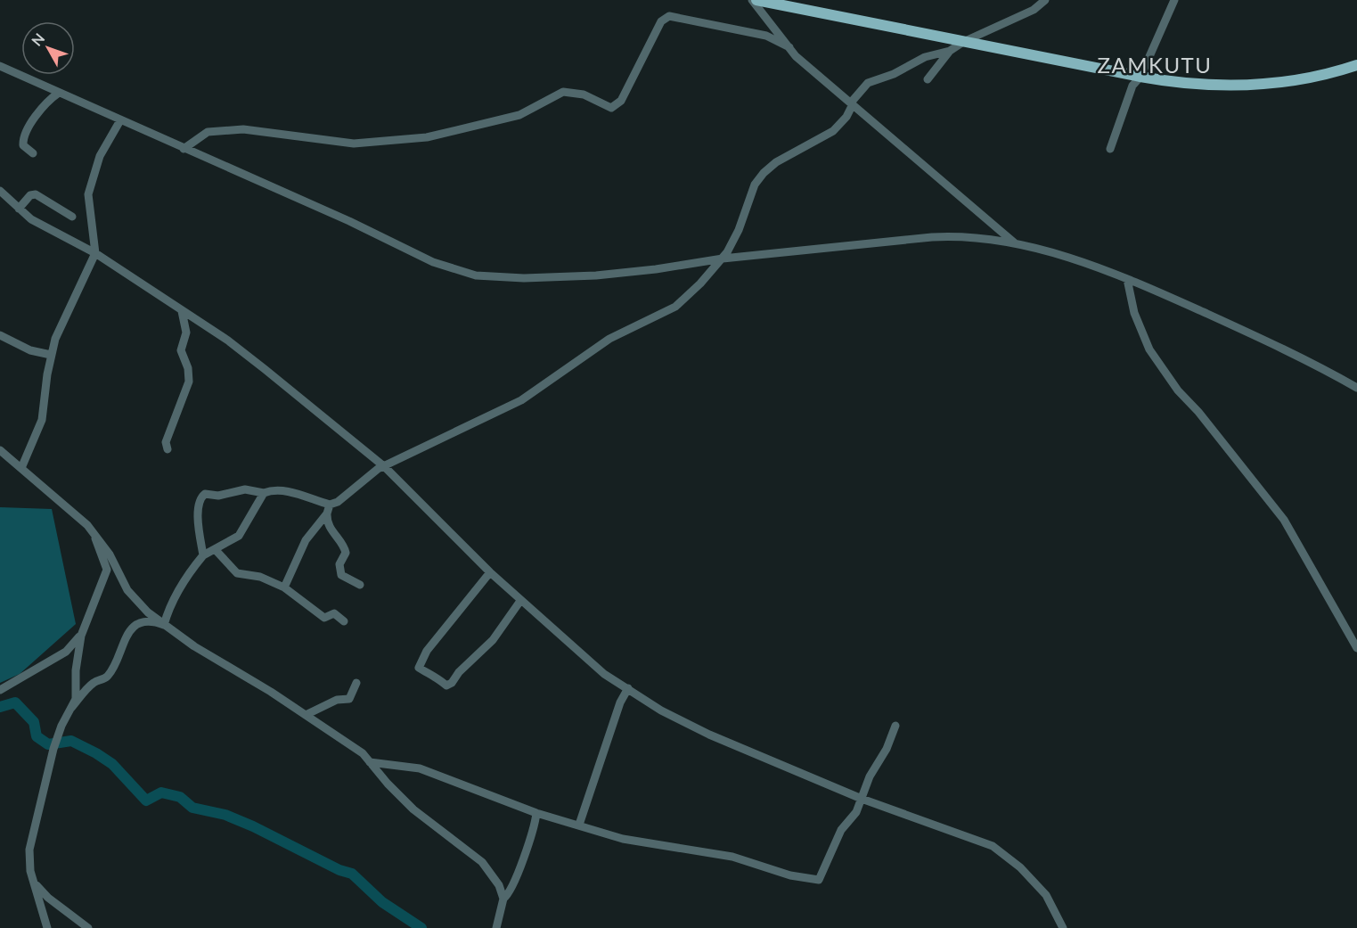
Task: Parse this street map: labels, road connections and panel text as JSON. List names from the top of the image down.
{
  "districts": ["ZAMKUTU"],
  "north": "top left"
}
